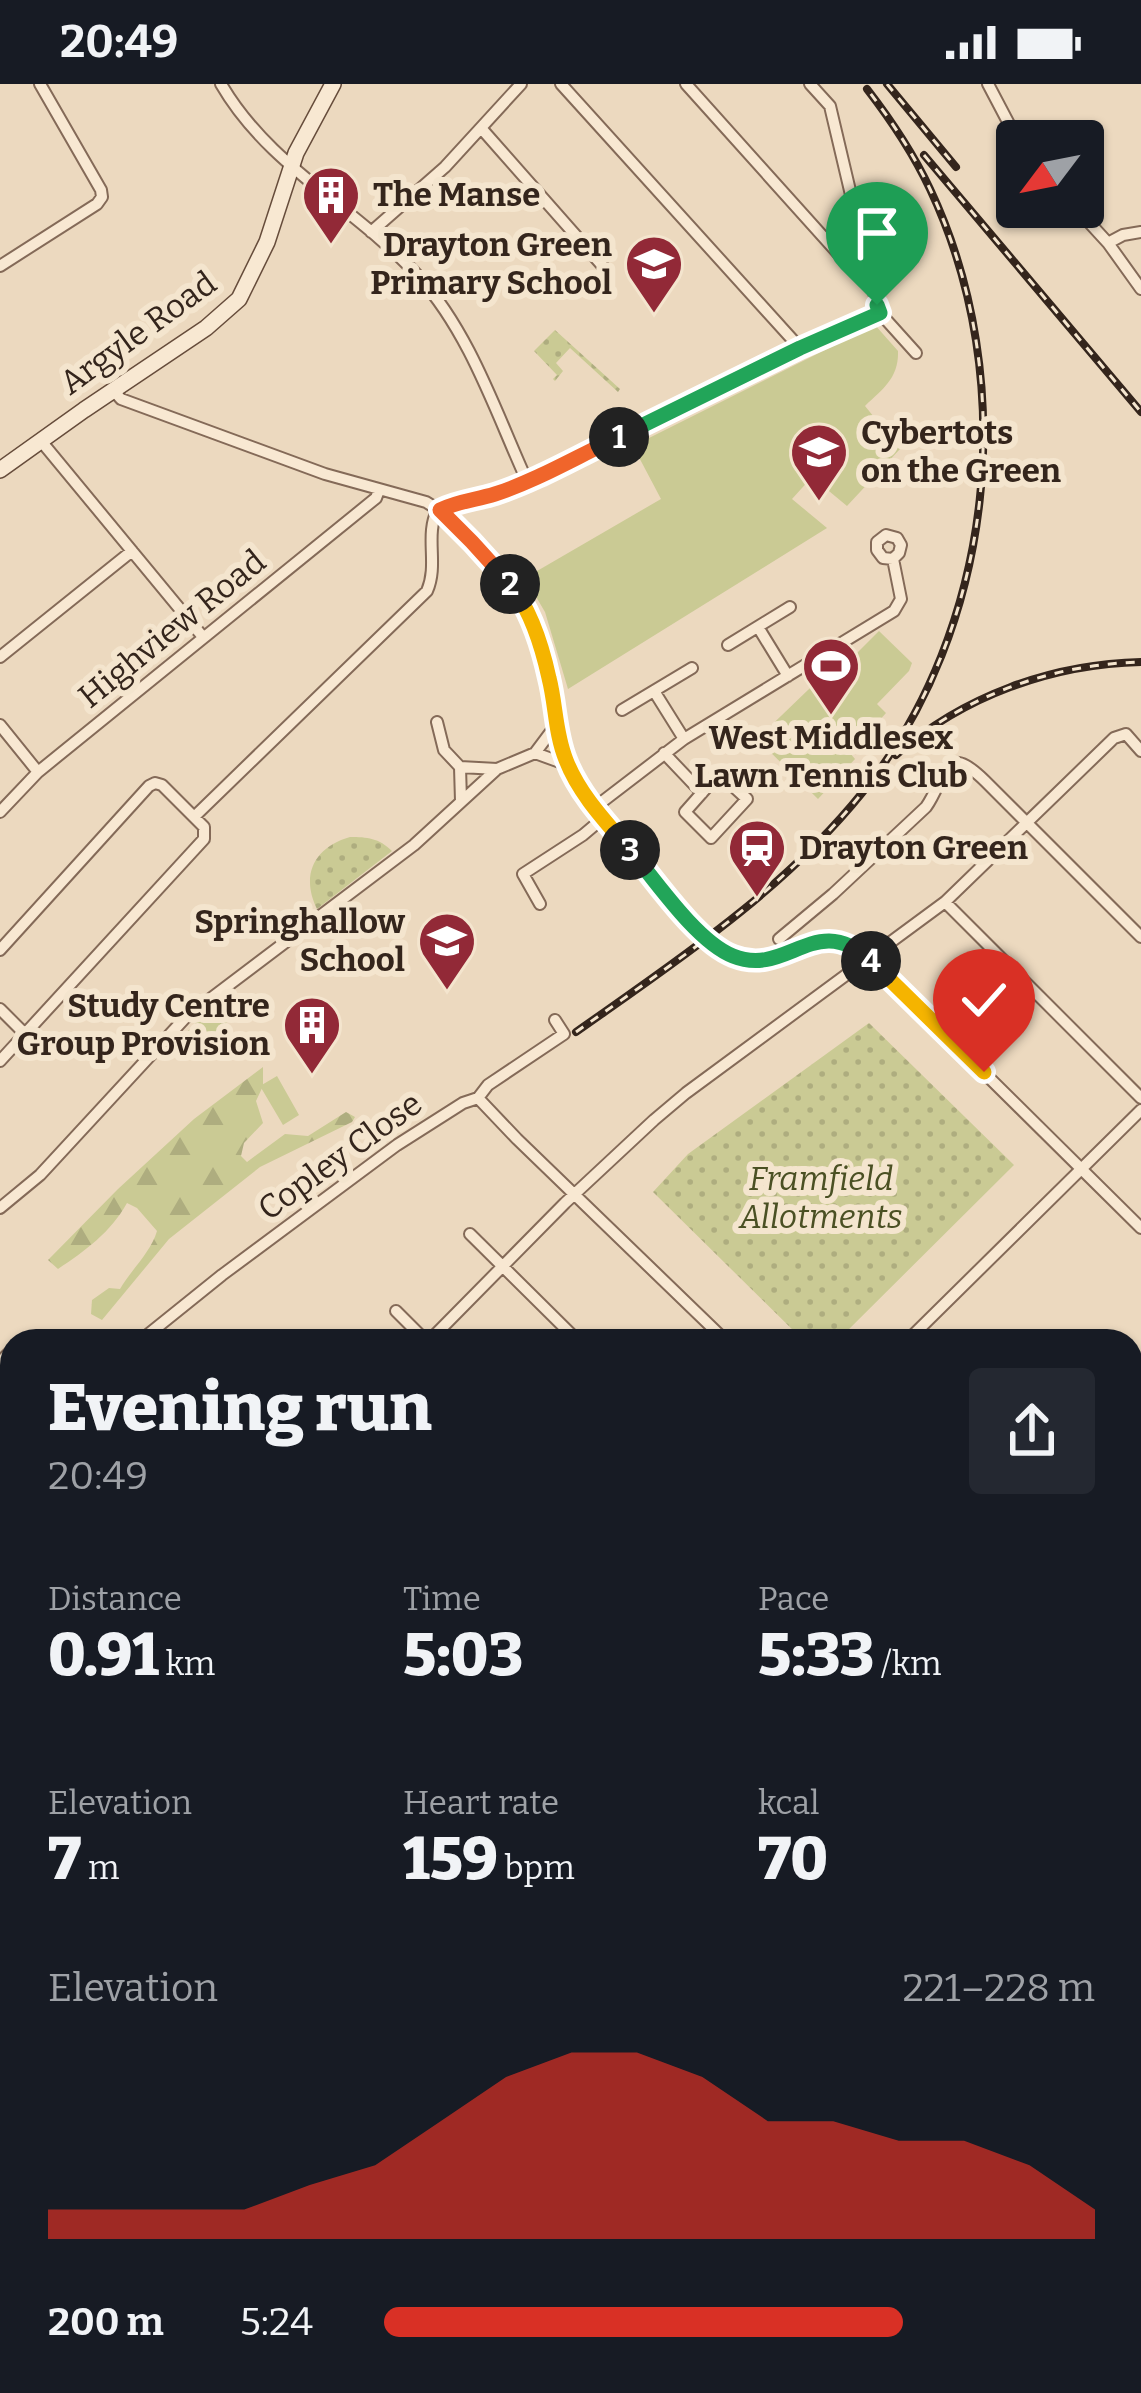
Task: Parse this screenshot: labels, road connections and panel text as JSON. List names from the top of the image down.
{
  "streets": {
    "main road": ["Argyle Road"],
    "street": ["Highview Road", "Copley Close"]
  },
  "parks": ["Framfield Allotments"],
  "places": {
    "building": ["The Manse", "Study Centre Group Provision"],
    "school or university": ["Drayton Green Primary School", "Cybertots on the Green", "Springhallow School"],
    "sports": ["West Middlesex Lawn Tennis Club"],
    "station": ["Drayton Green"]
  },
  "north": "bottom left",
  "page": {
    "status": "20:49",
    "pins": [
      "1",
      "2",
      "3",
      "4"
    ],
    "heading": ["Evening run", "20:49"],
    "stats": [
      ["Distance", "0.91 km"],
      ["Time", "5:03"],
      ["Pace", "5:33 /km"],
      ["Elevation", "7 m"],
      ["Heart rate", "159 bpm"],
      ["kcal", "70"]
    ],
    "chart": ["Elevation", "221–228 m"],
    "list": [
      {
        "name": "200 m",
        "note": "5:24"
      }
    ]
  }
}
